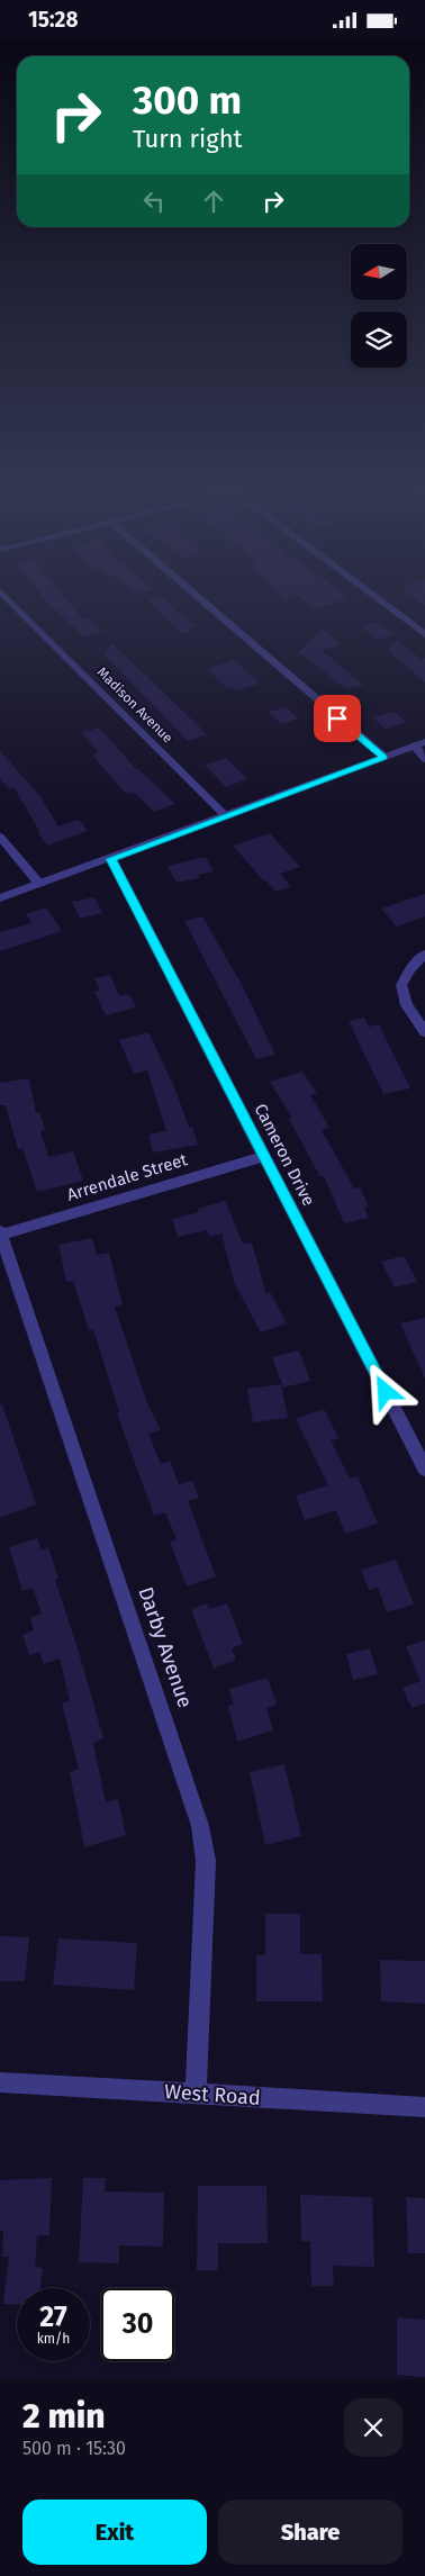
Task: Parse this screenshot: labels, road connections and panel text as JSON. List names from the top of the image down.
{
  "streets": {
    "street": [
      "Madison Avenue",
      "Cameron Drive",
      "Arrendale Street",
      "Darby Avenue",
      "West Road"
    ]
  },
  "crossings": [
    ["Cameron Drive", "Arrendale Street"],
    ["Arrendale Street", "Darby Avenue"],
    ["Darby Avenue", "West Road"]
  ],
  "north": "left",
  "page": {
    "status": "15:28",
    "turn": ["300 m", "Turn right"],
    "speed": "27 km/h",
    "limit": "30",
    "heading": ["2 min", "500 m · 15:30"],
    "buttons": ["Exit", "Share"]
  }
}
